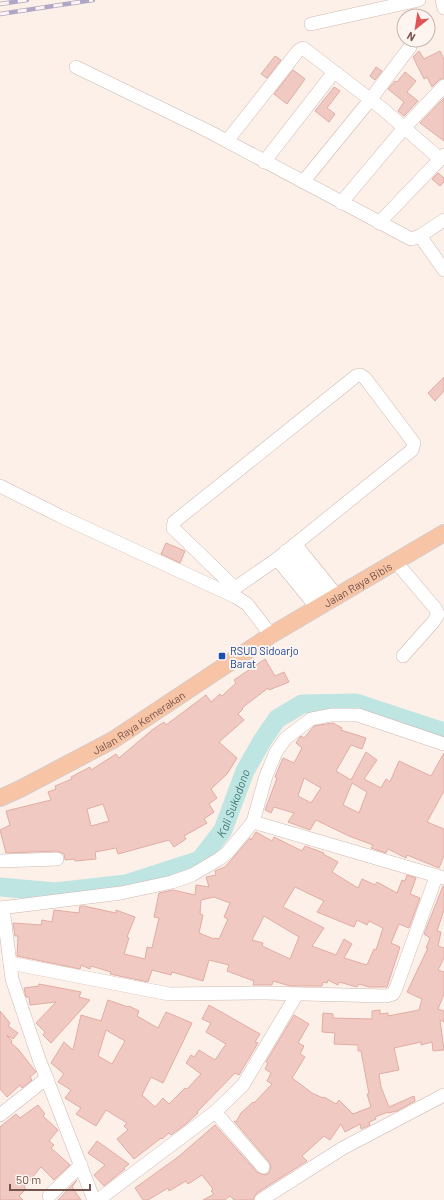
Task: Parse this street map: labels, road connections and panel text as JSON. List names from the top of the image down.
{
  "streets": {
    "main road": ["Jalan Raya Bibis", "Jalan Raya Kemerakan"]
  },
  "crossings": [
    ["Jalan Raya Bibis", "Jalan Raya Kemerakan"]
  ],
  "water": ["Kali Sukodono"],
  "places": {
    "transit": ["RSUD Sidoarjo Barat"]
  },
  "scale_bar": "50 m",
  "north": "bottom left"
}
